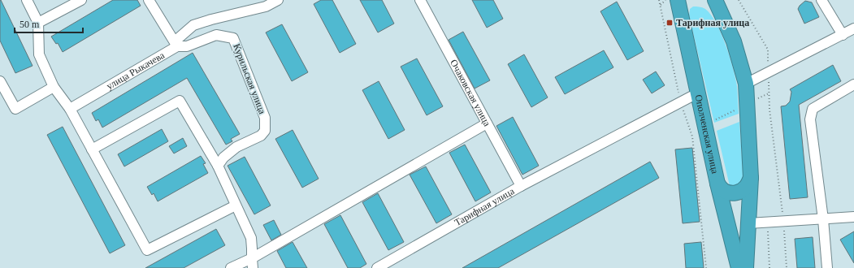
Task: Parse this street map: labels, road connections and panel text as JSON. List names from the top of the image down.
{
  "streets": {
    "highway": ["Ополченская улица"],
    "street": [
      "улица Рыкачева",
      "Курильская улица",
      "Очаковская улица",
      "Тарифная улица"
    ]
  },
  "crossings": [
    ["улица Рыкачева", "Курильская улица"],
    ["Очаковская улица", "Тарифная улица"],
    ["Ополченская улица", "Тарифная улица"]
  ],
  "places": {
    "transit": ["Тарифная улица"]
  },
  "scale_bar": "50 m"
}
